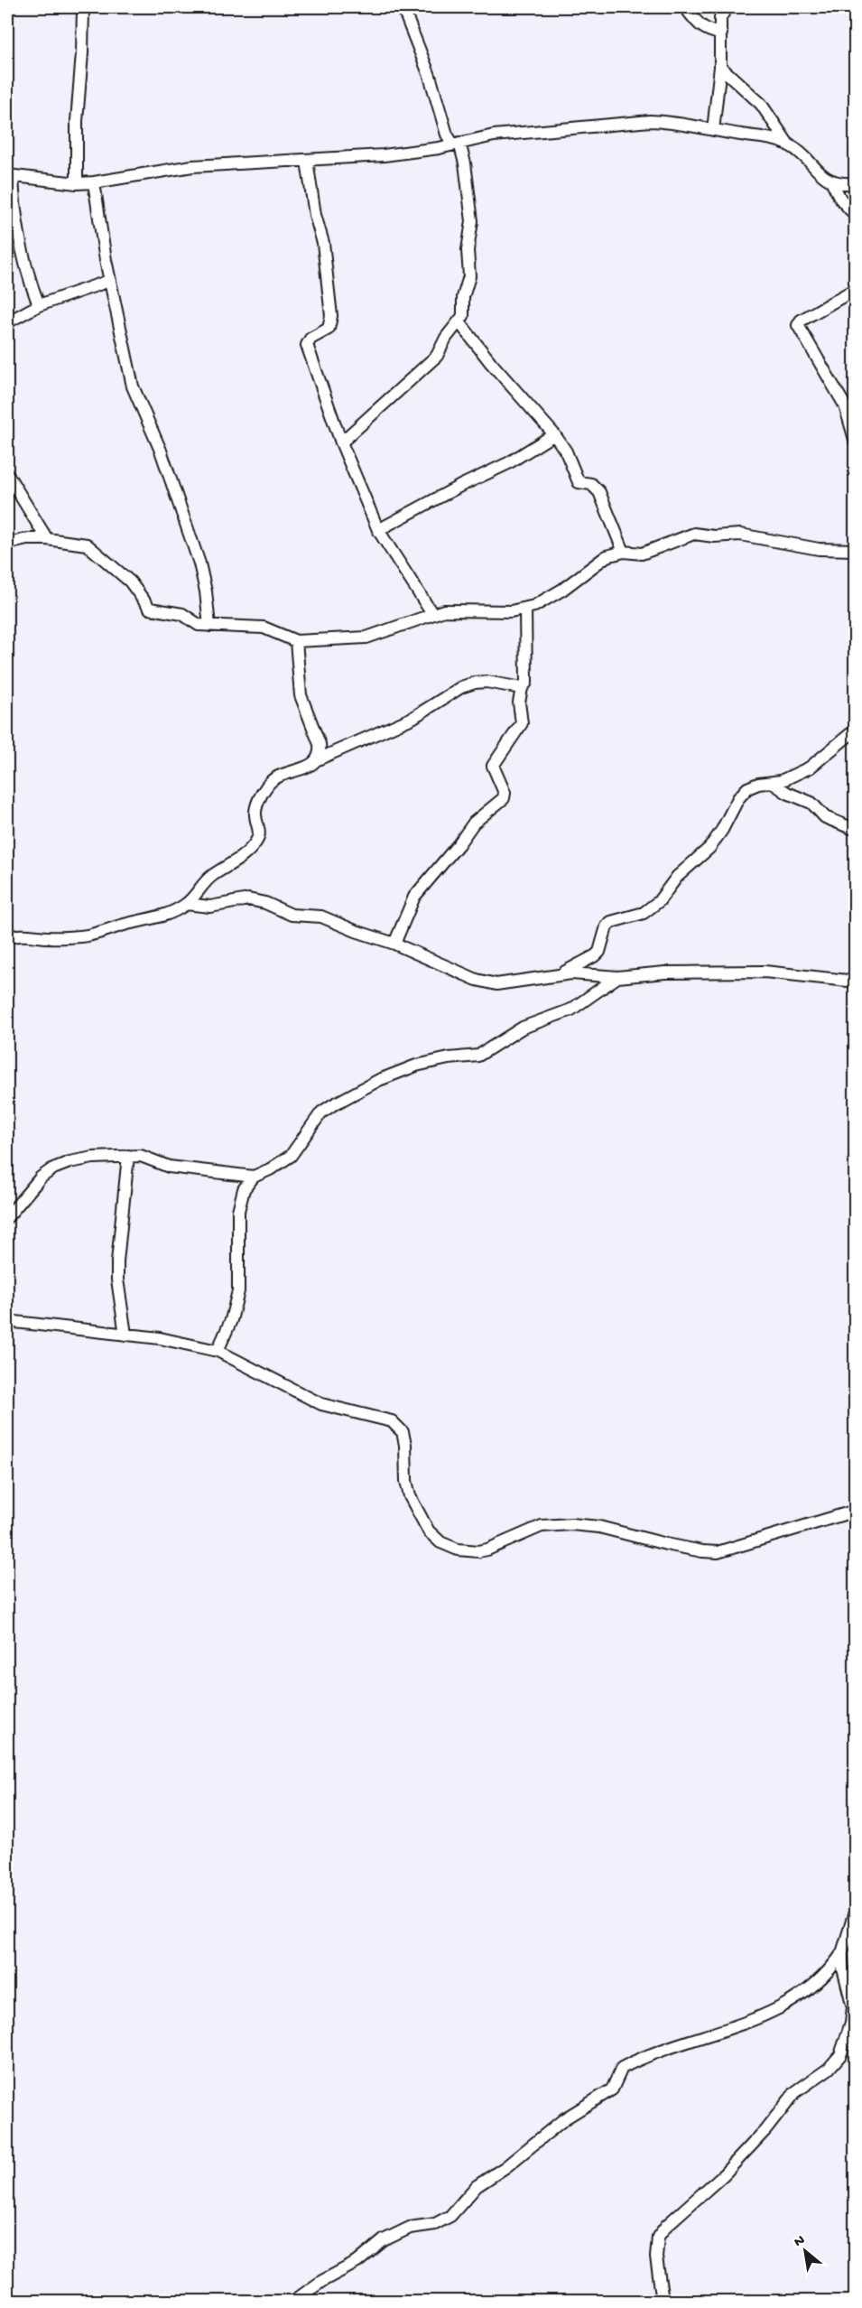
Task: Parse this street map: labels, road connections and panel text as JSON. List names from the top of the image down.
{
  "north": "top left"
}
